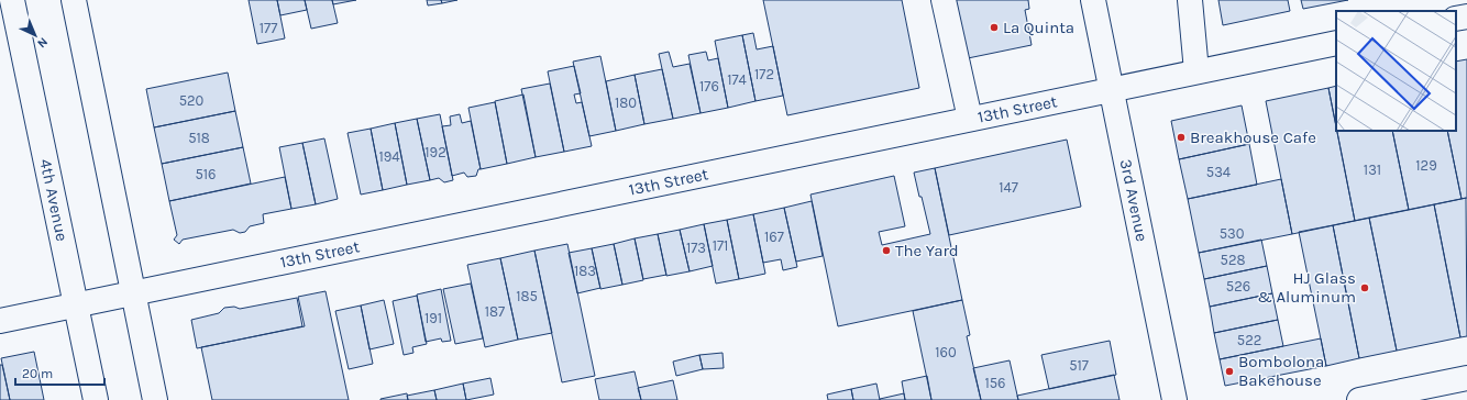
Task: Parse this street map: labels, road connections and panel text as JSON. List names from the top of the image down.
{
  "streets": {
    "street": ["13th Street", "4th Avenue", "3rd Avenue"]
  },
  "crossings": [
    ["13th Street", "4th Avenue"],
    ["13th Street", "3rd Avenue"]
  ],
  "places": [
    "La Quinta",
    "Breakhouse Cafe",
    "The Yard",
    "HJ Glass & Aluminum",
    "Bombolona Bakehouse"
  ],
  "house_numbers": [
    "177",
    "172",
    "174",
    "176",
    "520",
    "180",
    "518",
    "192",
    "194",
    "129",
    "131",
    "534",
    "516",
    "147",
    "530",
    "167",
    "171",
    "173",
    "528",
    "183",
    "526",
    "185",
    "187",
    "191",
    "522",
    "160",
    "517",
    "156"
  ],
  "scale_bar": "20 m",
  "north": "bottom right"
}
